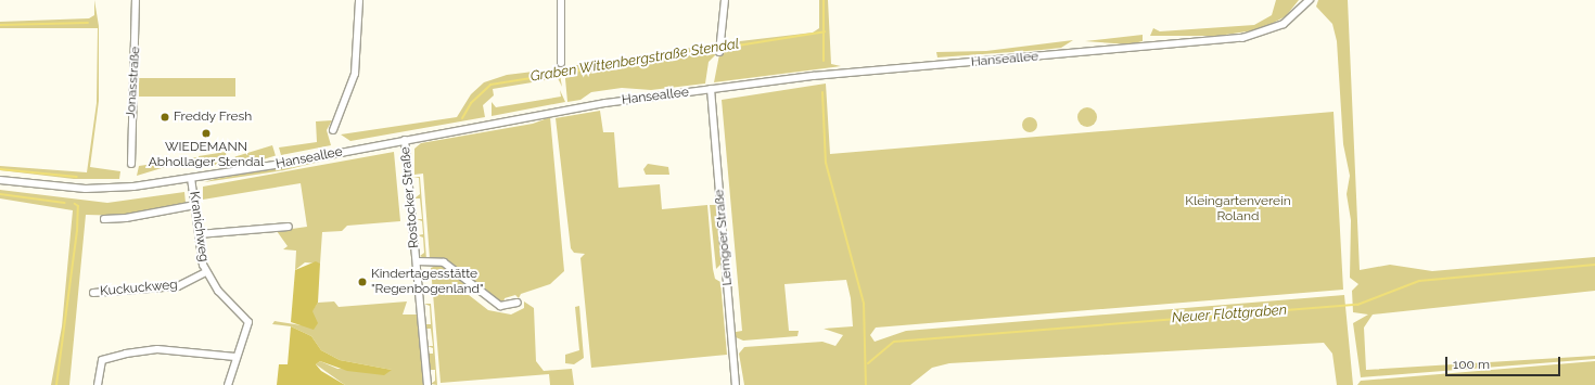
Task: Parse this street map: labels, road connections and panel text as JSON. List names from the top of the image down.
{
  "streets": {
    "street": [
      "Hanseallee",
      "Jonasstraße",
      "Rostocker Straße",
      "Kranichweg",
      "Lemgoer Straße",
      "Kuckuckweg"
    ]
  },
  "crossings": [
    ["Hanseallee", "Rostocker Straße"],
    ["Hanseallee", "Kranichweg"],
    ["Hanseallee", "Lemgoer Straße"],
    ["Kranichweg", "Kuckuckweg"]
  ],
  "water": ["Graben Wittenbergstraße Stendal", "Neuer Flottgraben"],
  "parks": ["Kleingartenverein Roland"],
  "places": ["Freddy Fresh", "WIEDEMANN Abhollager Stendal", "Kindertagesstätte \"Regenbogenland\""],
  "scale_bar": "100 m"
}
